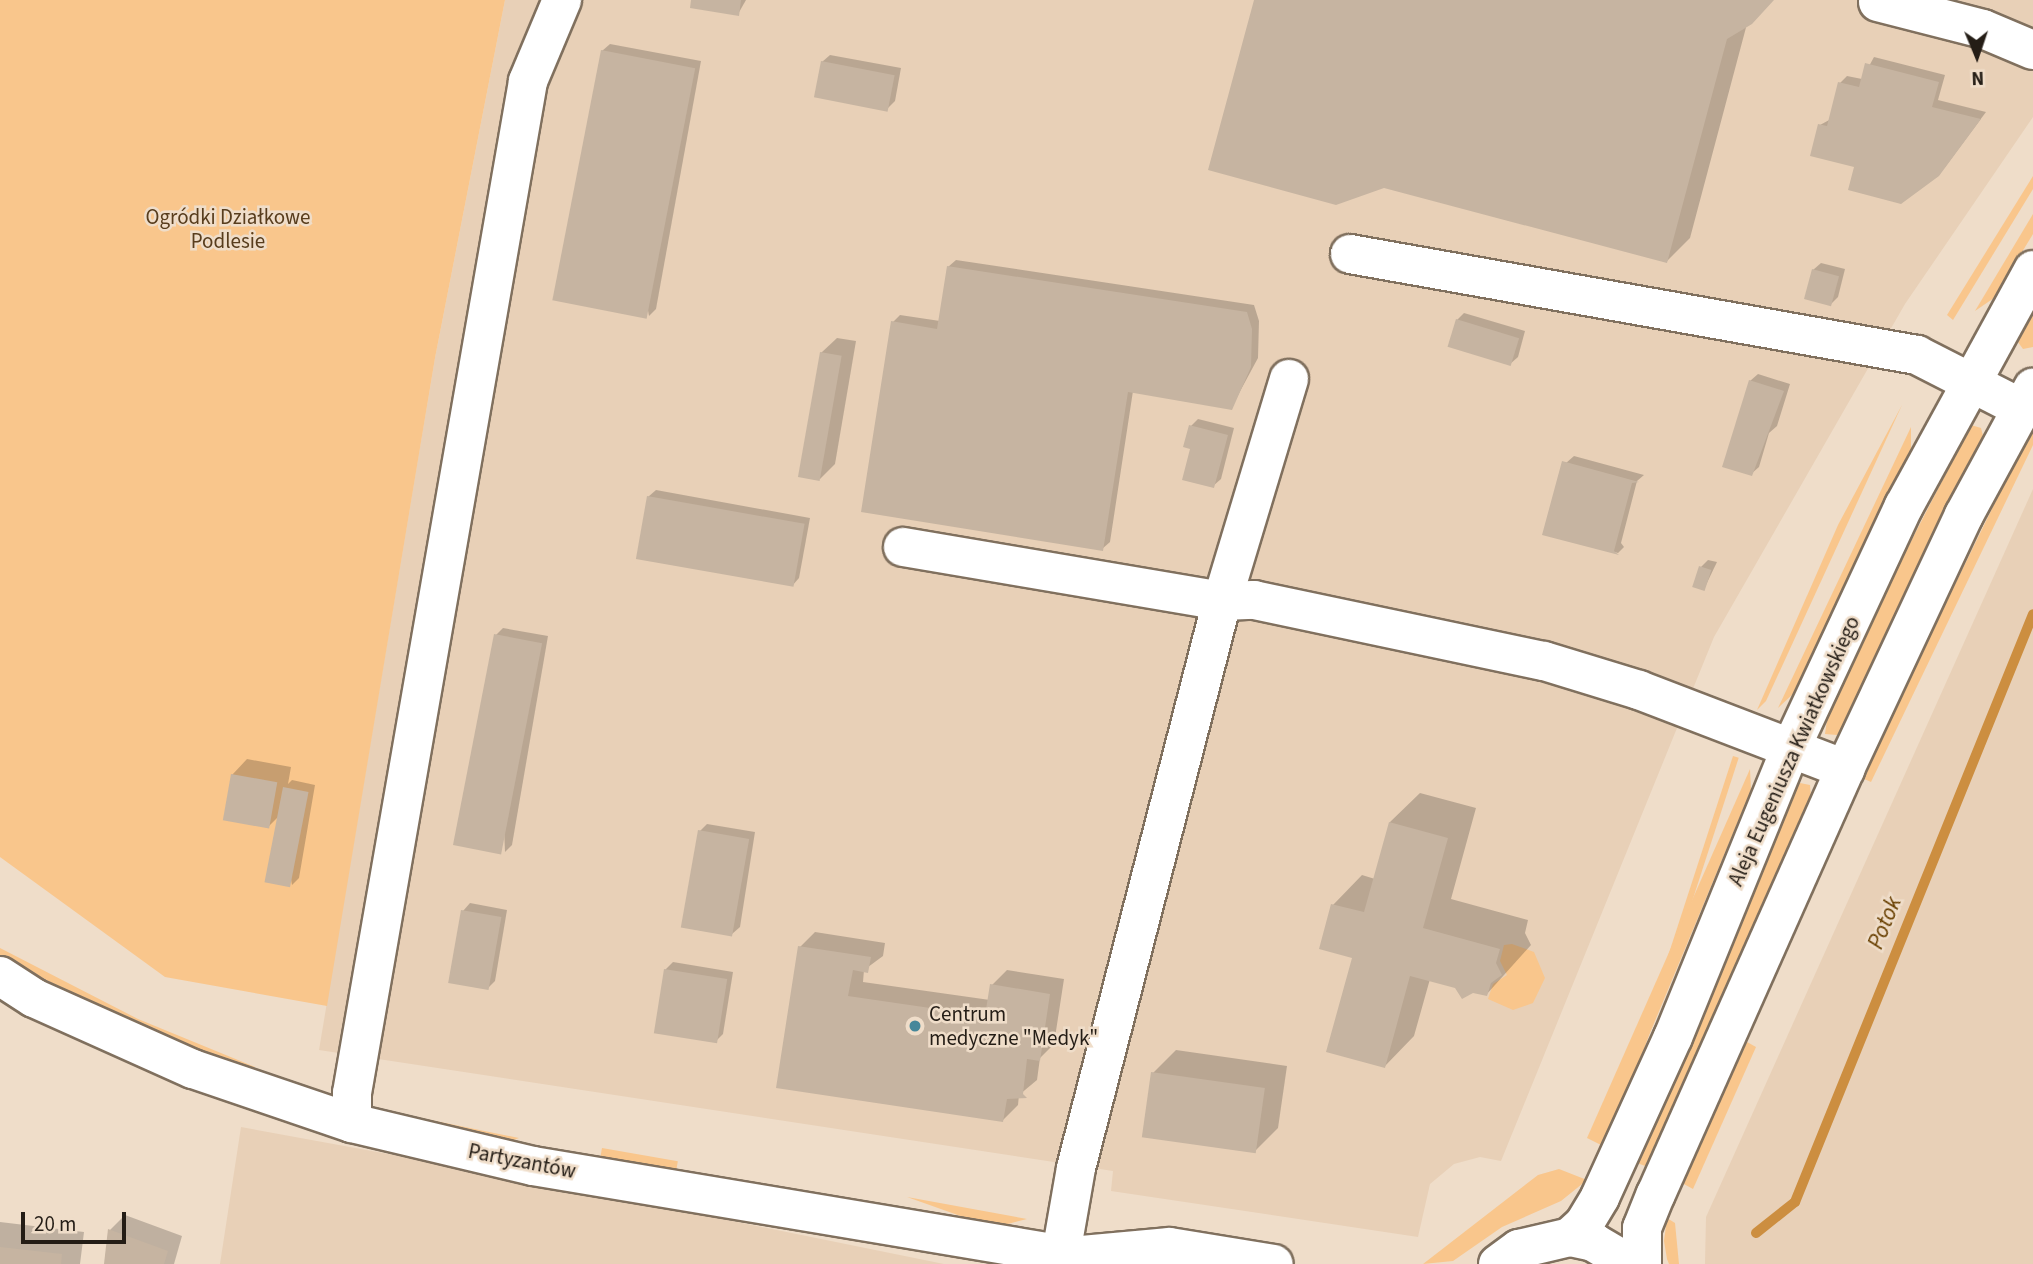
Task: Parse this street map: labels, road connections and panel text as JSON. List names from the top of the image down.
{
  "streets": {
    "street": ["Aleja Eugeniusza Kwiatkowskiego", "Partyzantów"]
  },
  "water": ["Potok"],
  "parks": ["Ogródki Działkowe Podlesie"],
  "places": ["Centrum medyczne \"Medyk\""],
  "scale_bar": "20 m",
  "north": "bottom"
}
